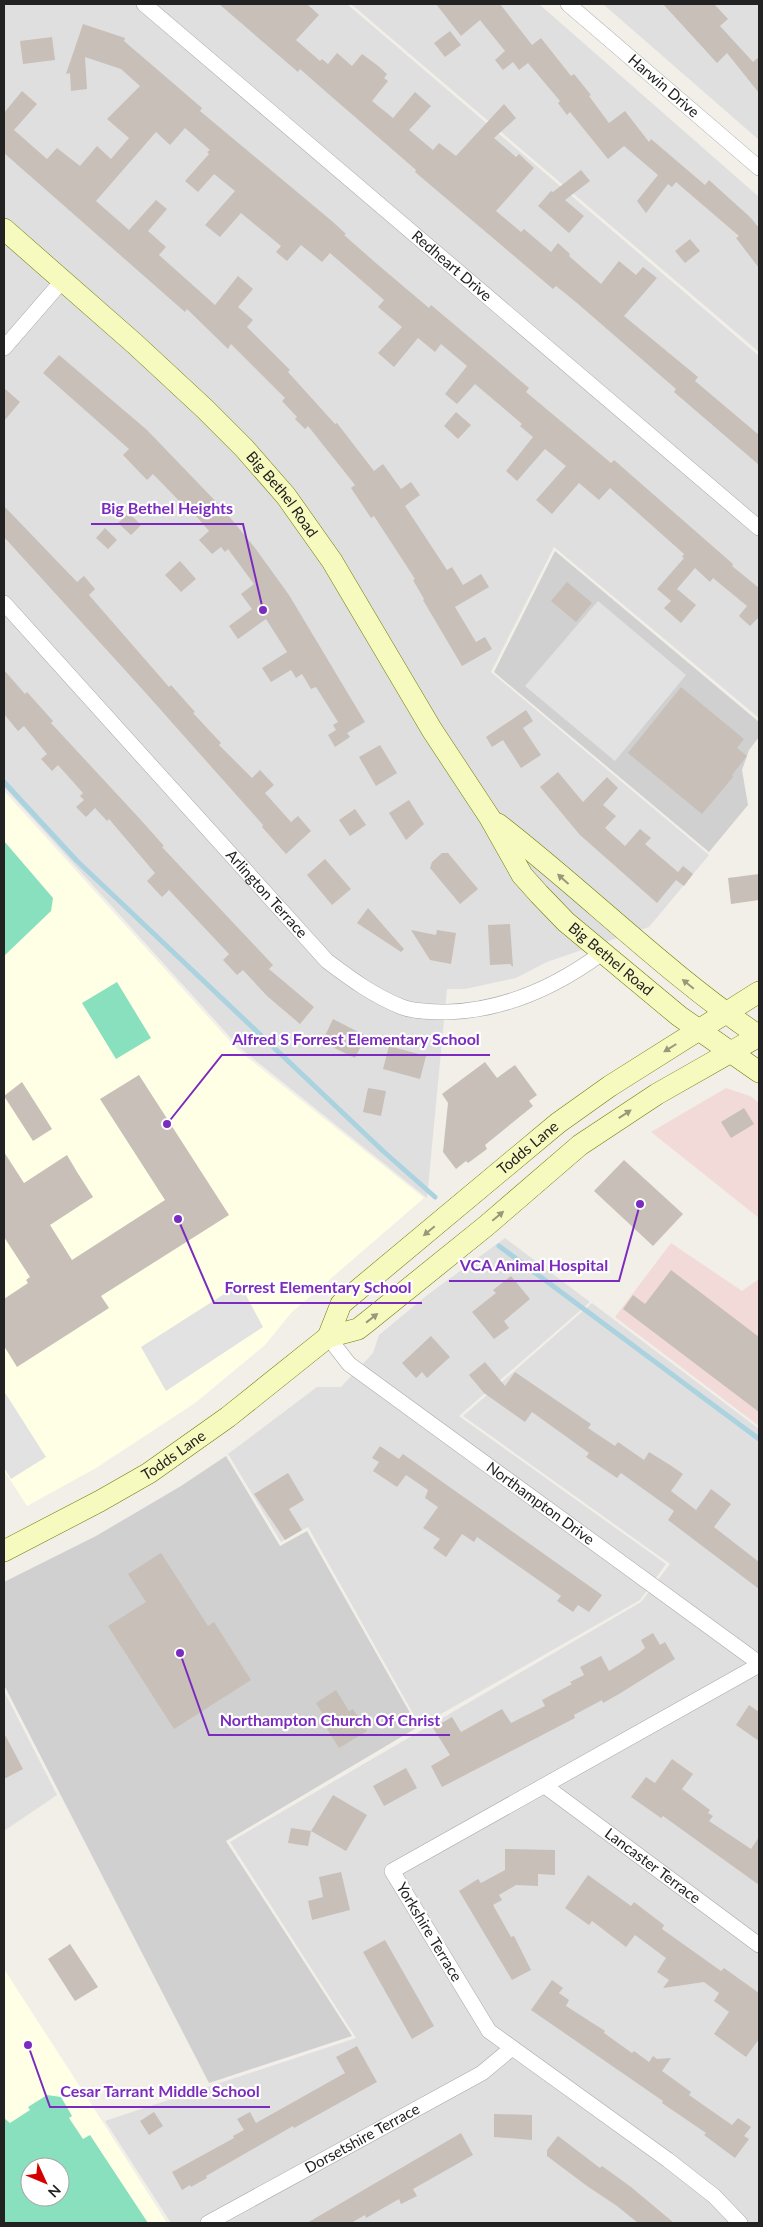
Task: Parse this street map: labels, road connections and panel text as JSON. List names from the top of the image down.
{
  "streets": {
    "main road": ["Big Bethel Road", "Todds Lane"],
    "street": [
      "Harwin Drive",
      "Redheart Drive",
      "Arlington Terrace",
      "Northampton Drive",
      "Lancaster Terrace",
      "Yorkshire Terrace",
      "Dorsetshire Terrace"
    ]
  },
  "crossings": [
    ["Big Bethel Road", "Arlington Terrace"],
    ["Big Bethel Road", "Todds Lane"],
    ["Todds Lane", "Northampton Drive"],
    ["Northampton Drive", "Yorkshire Terrace"],
    ["Lancaster Terrace", "Yorkshire Terrace"],
    ["Yorkshire Terrace", "Dorsetshire Terrace"]
  ],
  "places": [
    "Big Bethel Heights",
    "Alfred S Forrest Elementary School",
    "VCA Animal Hospital",
    "Forrest Elementary School",
    "Northampton Church Of Christ",
    "Cesar Tarrant Middle School"
  ],
  "north": "bottom right"
}
